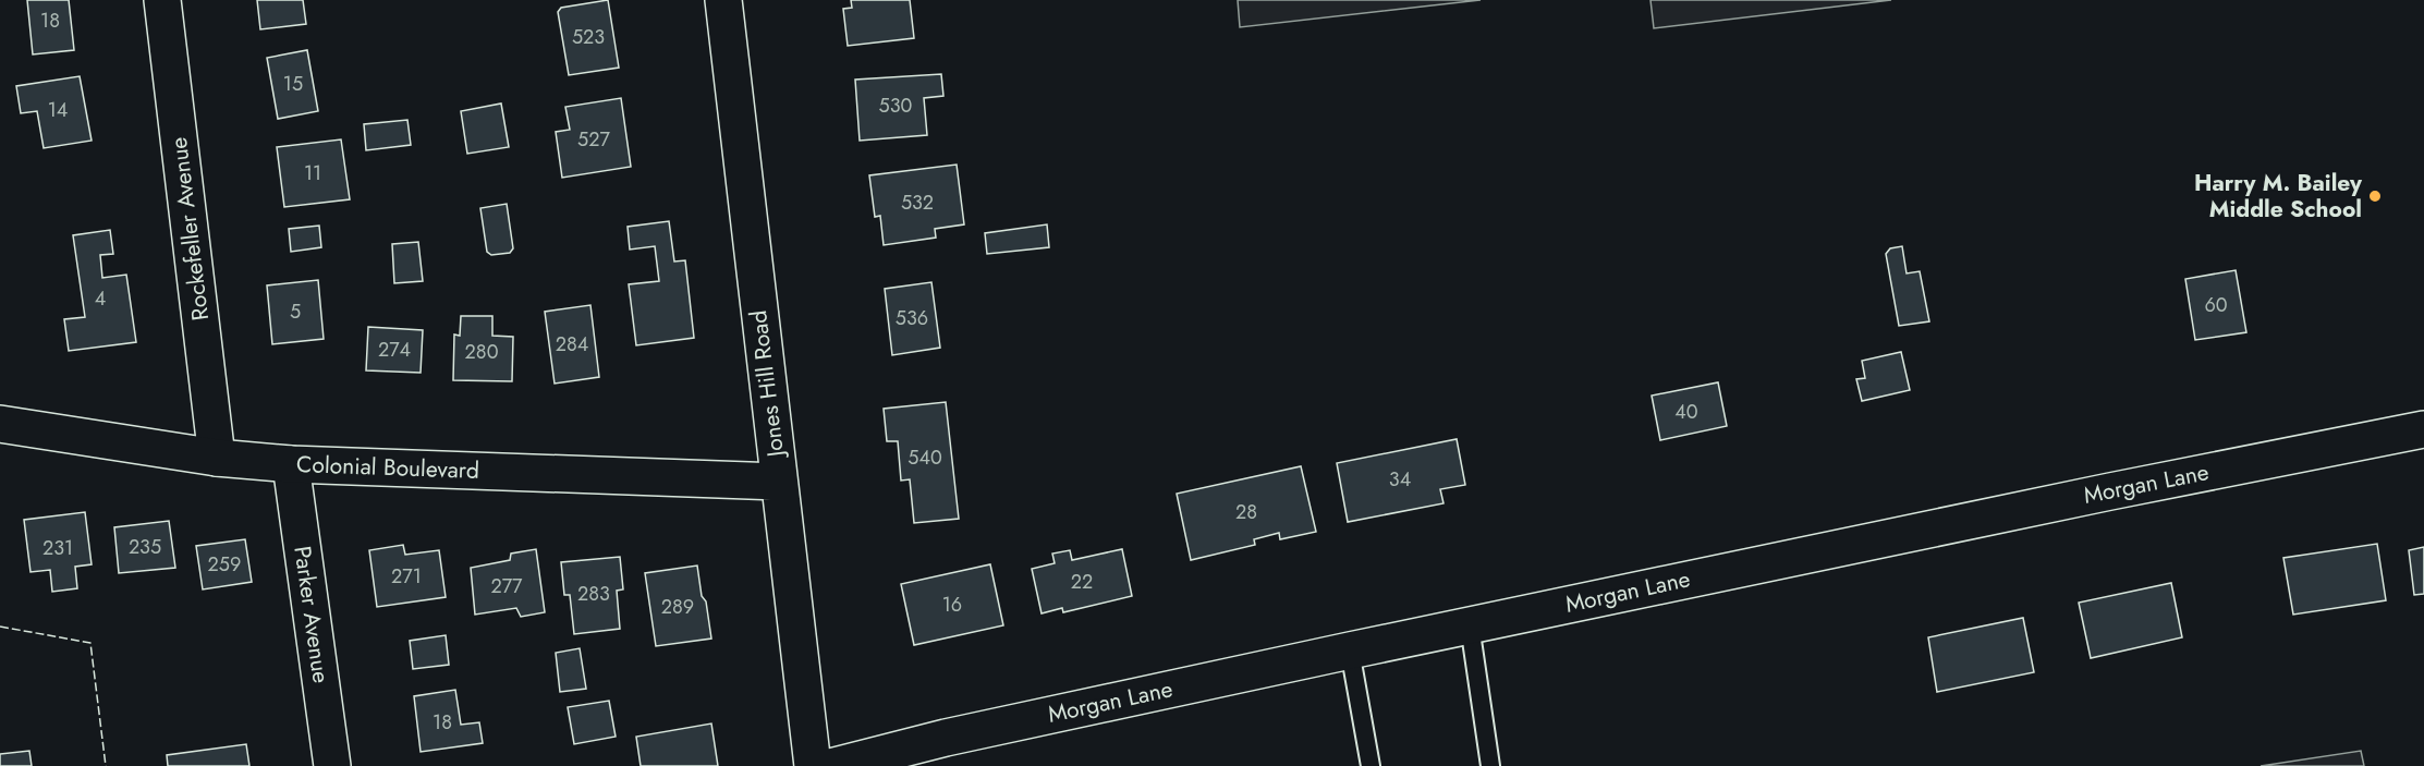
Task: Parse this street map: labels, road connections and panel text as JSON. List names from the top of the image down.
{
  "streets": {
    "street": [
      "Rockefeller Avenue",
      "Jones Hill Road",
      "Colonial Boulevard",
      "Morgan Lane",
      "Parker Avenue"
    ]
  },
  "crossings": [
    ["Rockefeller Avenue", "Colonial Boulevard"],
    ["Jones Hill Road", "Colonial Boulevard"],
    ["Colonial Boulevard", "Parker Avenue"]
  ],
  "places": ["Harry M. Bailey Middle School"],
  "house_numbers": [
    "18",
    "523",
    "15",
    "530",
    "14",
    "527",
    "11",
    "532",
    "4",
    "60",
    "5",
    "536",
    "284",
    "274",
    "280",
    "40",
    "540",
    "34",
    "28",
    "235",
    "231",
    "259",
    "271",
    "22",
    "277",
    "283",
    "16",
    "289",
    "18"
  ]
}
